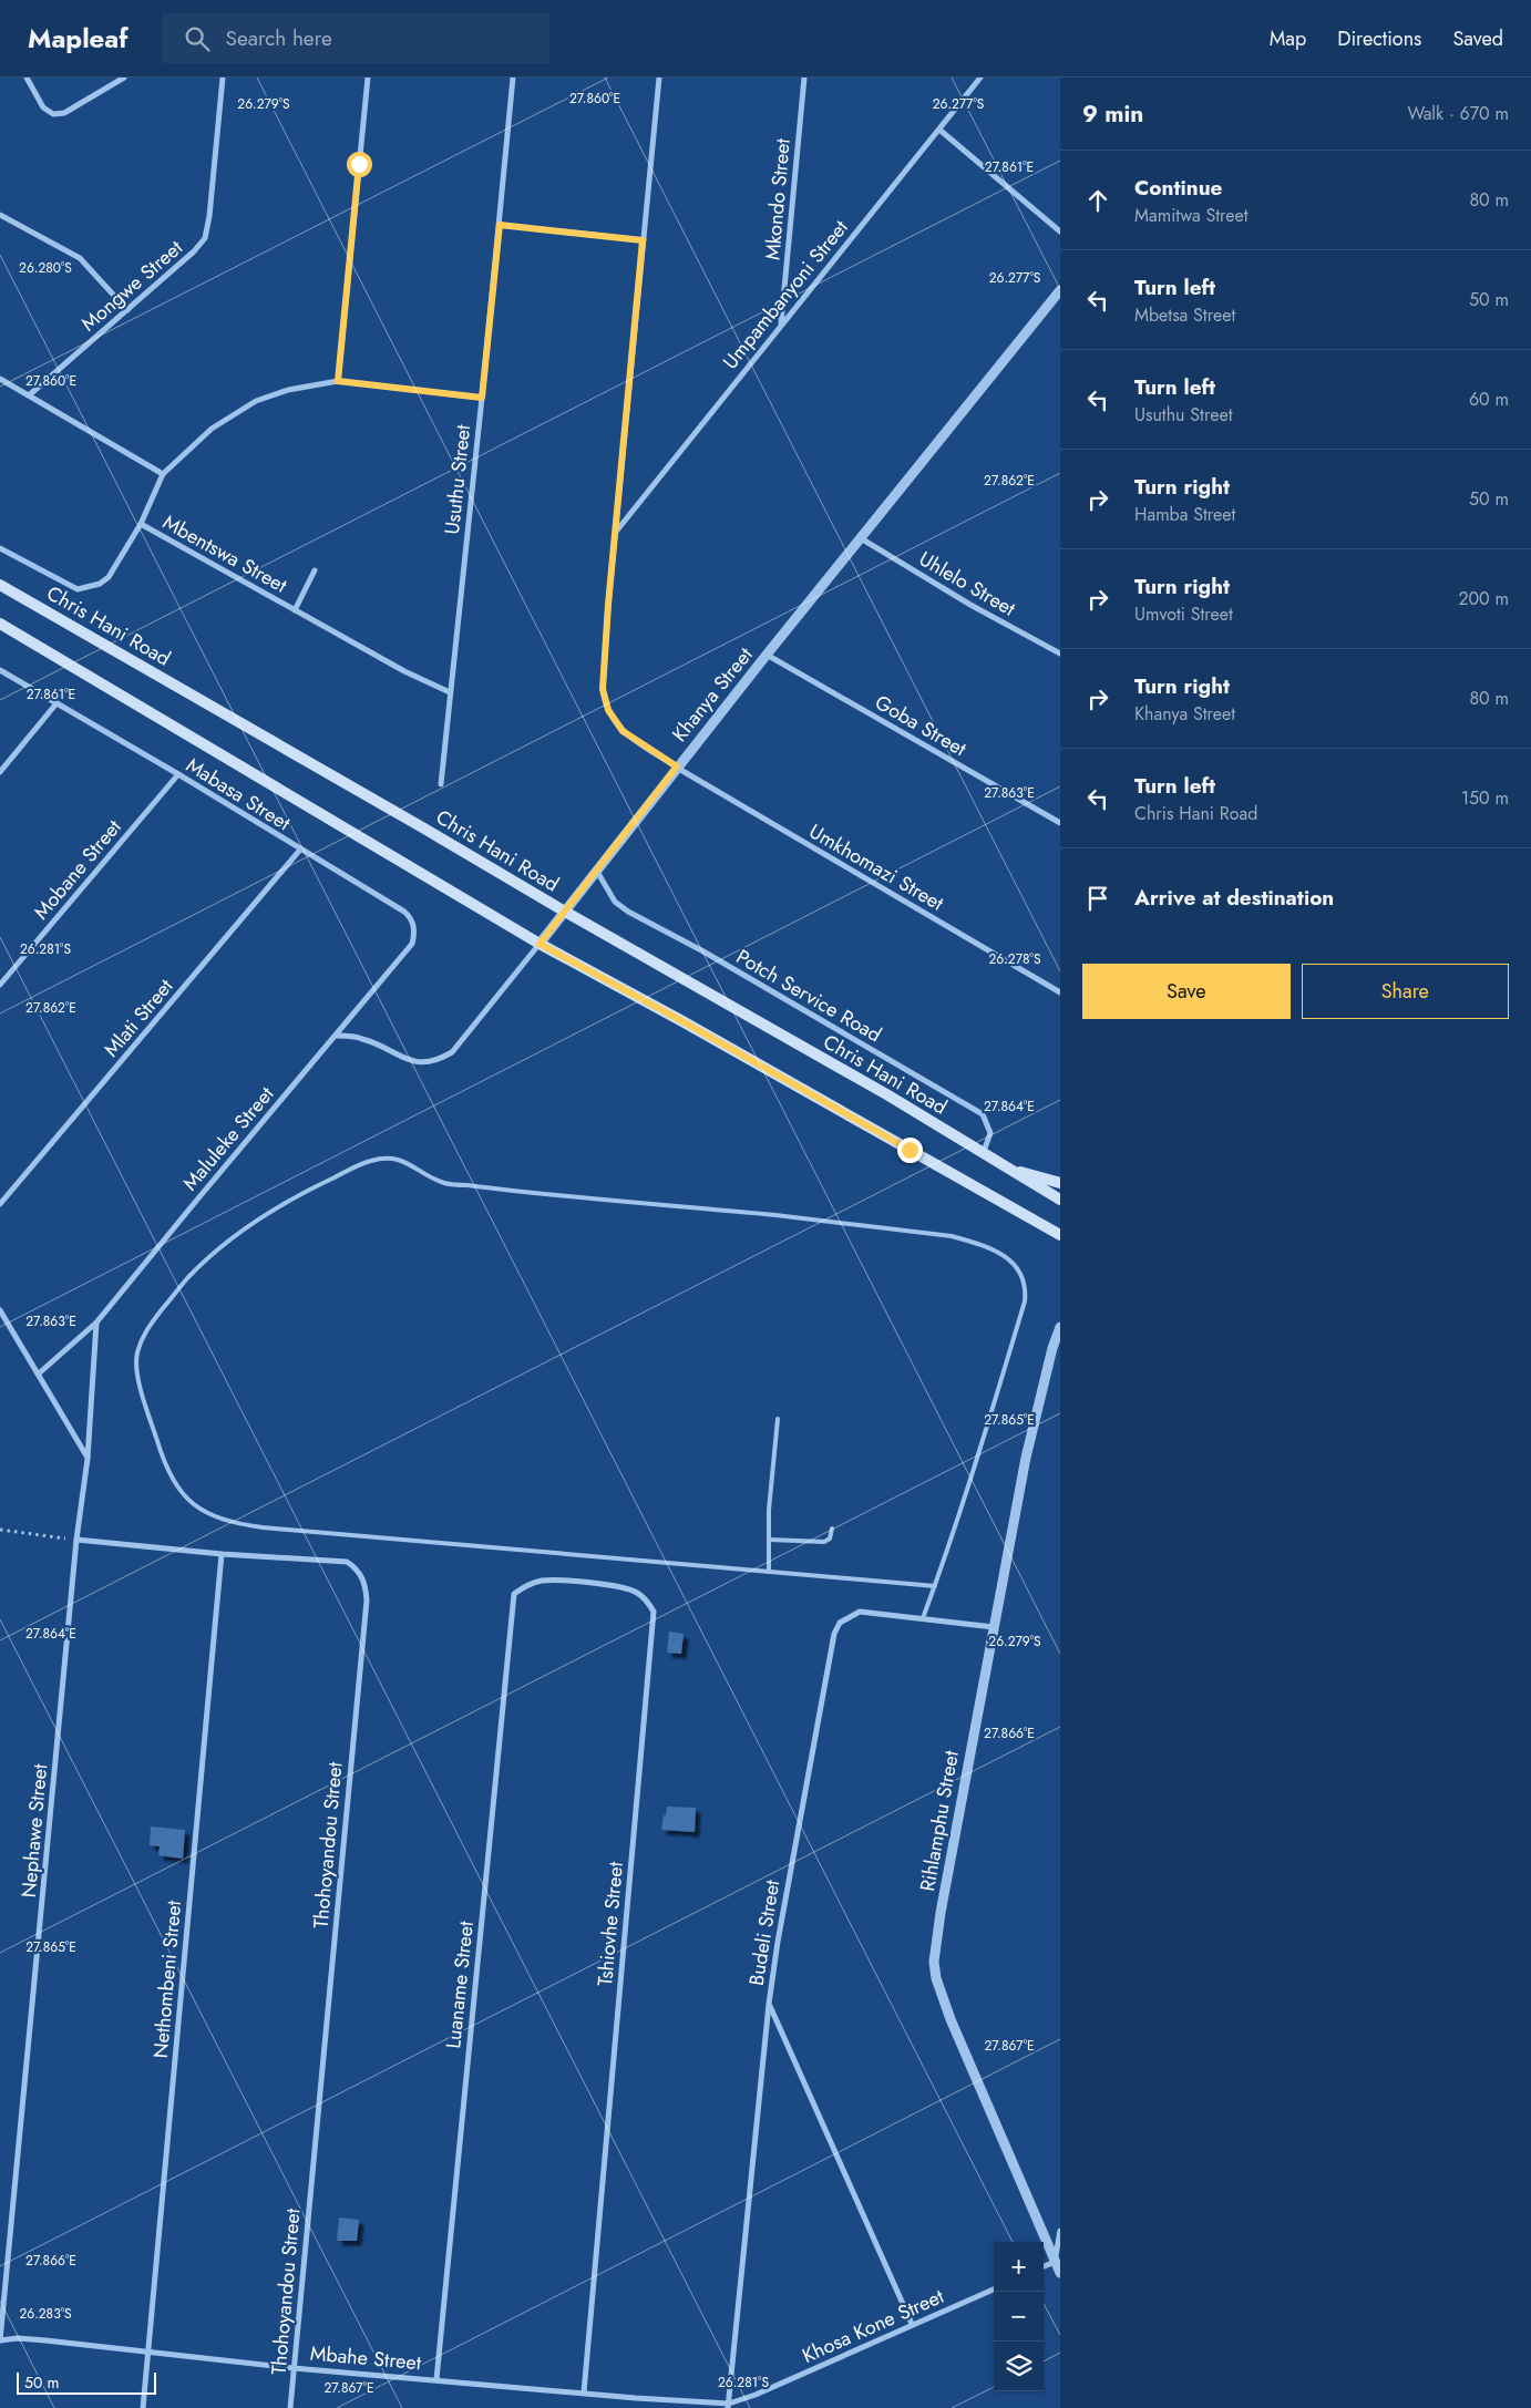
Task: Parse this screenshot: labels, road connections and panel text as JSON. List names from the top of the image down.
{
  "streets": {
    "main road": ["Chris Hani Road"],
    "street": [
      "Mkondo Street",
      "Mongwe Street",
      "Umpambanyoni Street",
      "Usuthu Street",
      "Mbentswa Street",
      "Uhlelo Street",
      "Khanya Street",
      "Goba Street",
      "Mabasa Street",
      "Umkhomazi Street",
      "Mobane Street",
      "Potch Service Road",
      "Mlati Street",
      "Maluleke Street",
      "Rihlamphu Street",
      "Nephawe Street",
      "Thohoyandou Street",
      "Tshiovhe Street",
      "Budeli Street",
      "Nethombeni Street",
      "Luaname Street",
      "Khosa Kone Street",
      "Mbahe Street"
    ]
  },
  "crossings": [
    ["Mkondo Street", "Umpambanyoni Street"],
    ["Umpambanyoni Street", "Umkhomazi Street"],
    ["Usuthu Street", "Mbentswa Street"],
    ["Uhlelo Street", "Khanya Street"],
    ["Chris Hani Road", "Khanya Street"],
    ["Chris Hani Road", "Potch Service Road"],
    ["Khanya Street", "Goba Street"],
    ["Khanya Street", "Umkhomazi Street"],
    ["Khanya Street", "Potch Service Road"],
    ["Khanya Street", "Maluleke Street"],
    ["Mabasa Street", "Mobane Street"],
    ["Mabasa Street", "Mlati Street"],
    ["Mabasa Street", "Maluleke Street"],
    ["Maluleke Street", "Nephawe Street"],
    ["Rihlamphu Street", "Budeli Street"],
    ["Nephawe Street", "Thohoyandou Street"],
    ["Nephawe Street", "Mbahe Street"],
    ["Thohoyandou Street", "Nethombeni Street"],
    ["Thohoyandou Street", "Mbahe Street"],
    ["Tshiovhe Street", "Luaname Street"],
    ["Tshiovhe Street", "Mbahe Street"],
    ["Budeli Street", "Khosa Kone Street"],
    ["Budeli Street", "Mbahe Street"],
    ["Nethombeni Street", "Mbahe Street"],
    ["Luaname Street", "Mbahe Street"],
    ["Khosa Kone Street", "Mbahe Street"]
  ],
  "scale_bar": "50 m",
  "page": {
    "header": "Mapleaf",
    "search": "Search here",
    "nav": ["Map", "Directions", "Saved"],
    "heading": ["9 min", "Walk · 670 m"],
    "list": [
      ["Continue", "Mamitwa Street", "80 m"],
      ["Turn left", "Mbetsa Street", "50 m"],
      ["Turn left", "Usuthu Street", "60 m"],
      ["Turn right", "Hamba Street", "50 m"],
      ["Turn right", "Umvoti Street", "200 m"],
      ["Turn right", "Khanya Street", "80 m"],
      ["Turn left", "Chris Hani Road", "150 m"],
      "Arrive at destination"
    ],
    "buttons": ["Save", "Share"],
    "map_buttons": ["+", "−"],
    "scale": "50 m"
  },
  "coordinates": [
    "27.860°E",
    "26.279°S",
    "26.277°S",
    "27.861°E",
    "26.280°S",
    "27.862°E",
    "27.863°E",
    "26.281°S",
    "26.278°S",
    "27.864°E",
    "27.865°E",
    "27.866°E",
    "27.867°E",
    "26.283°S"
  ]
}
